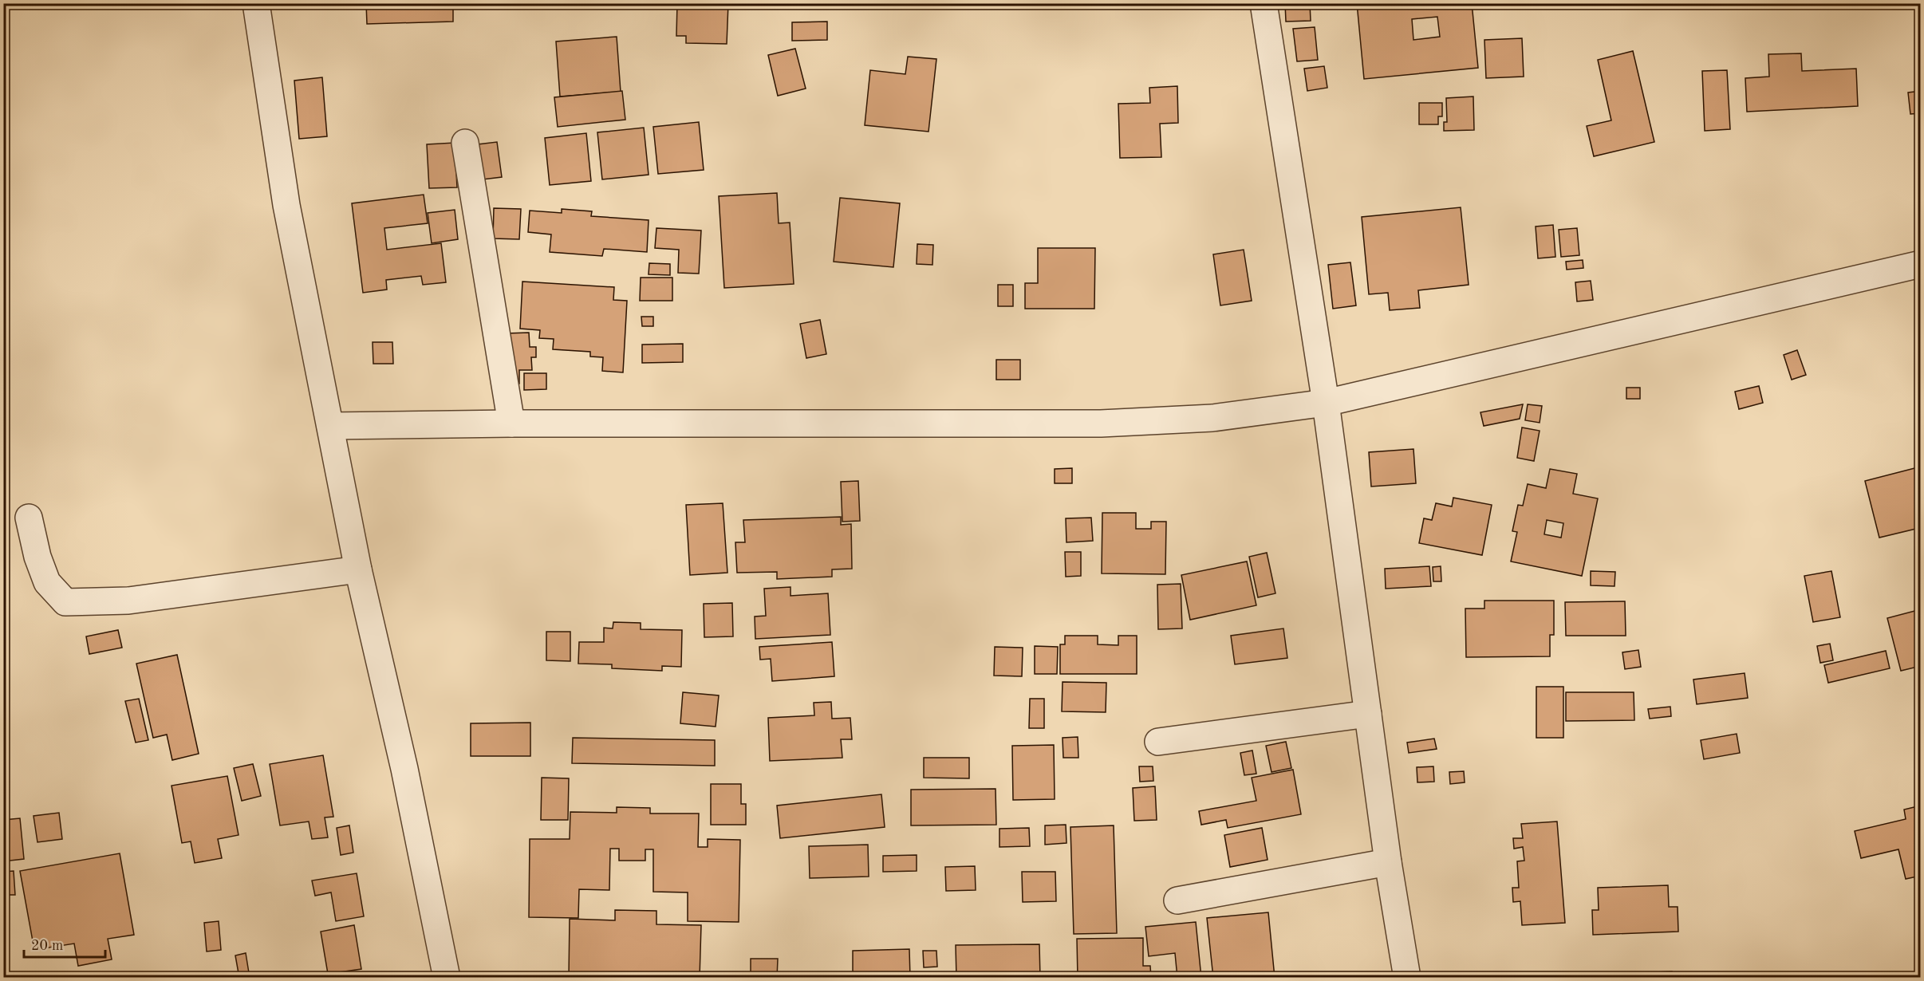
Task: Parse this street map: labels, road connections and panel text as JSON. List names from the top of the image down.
{
  "scale_bar": "20 m"
}
